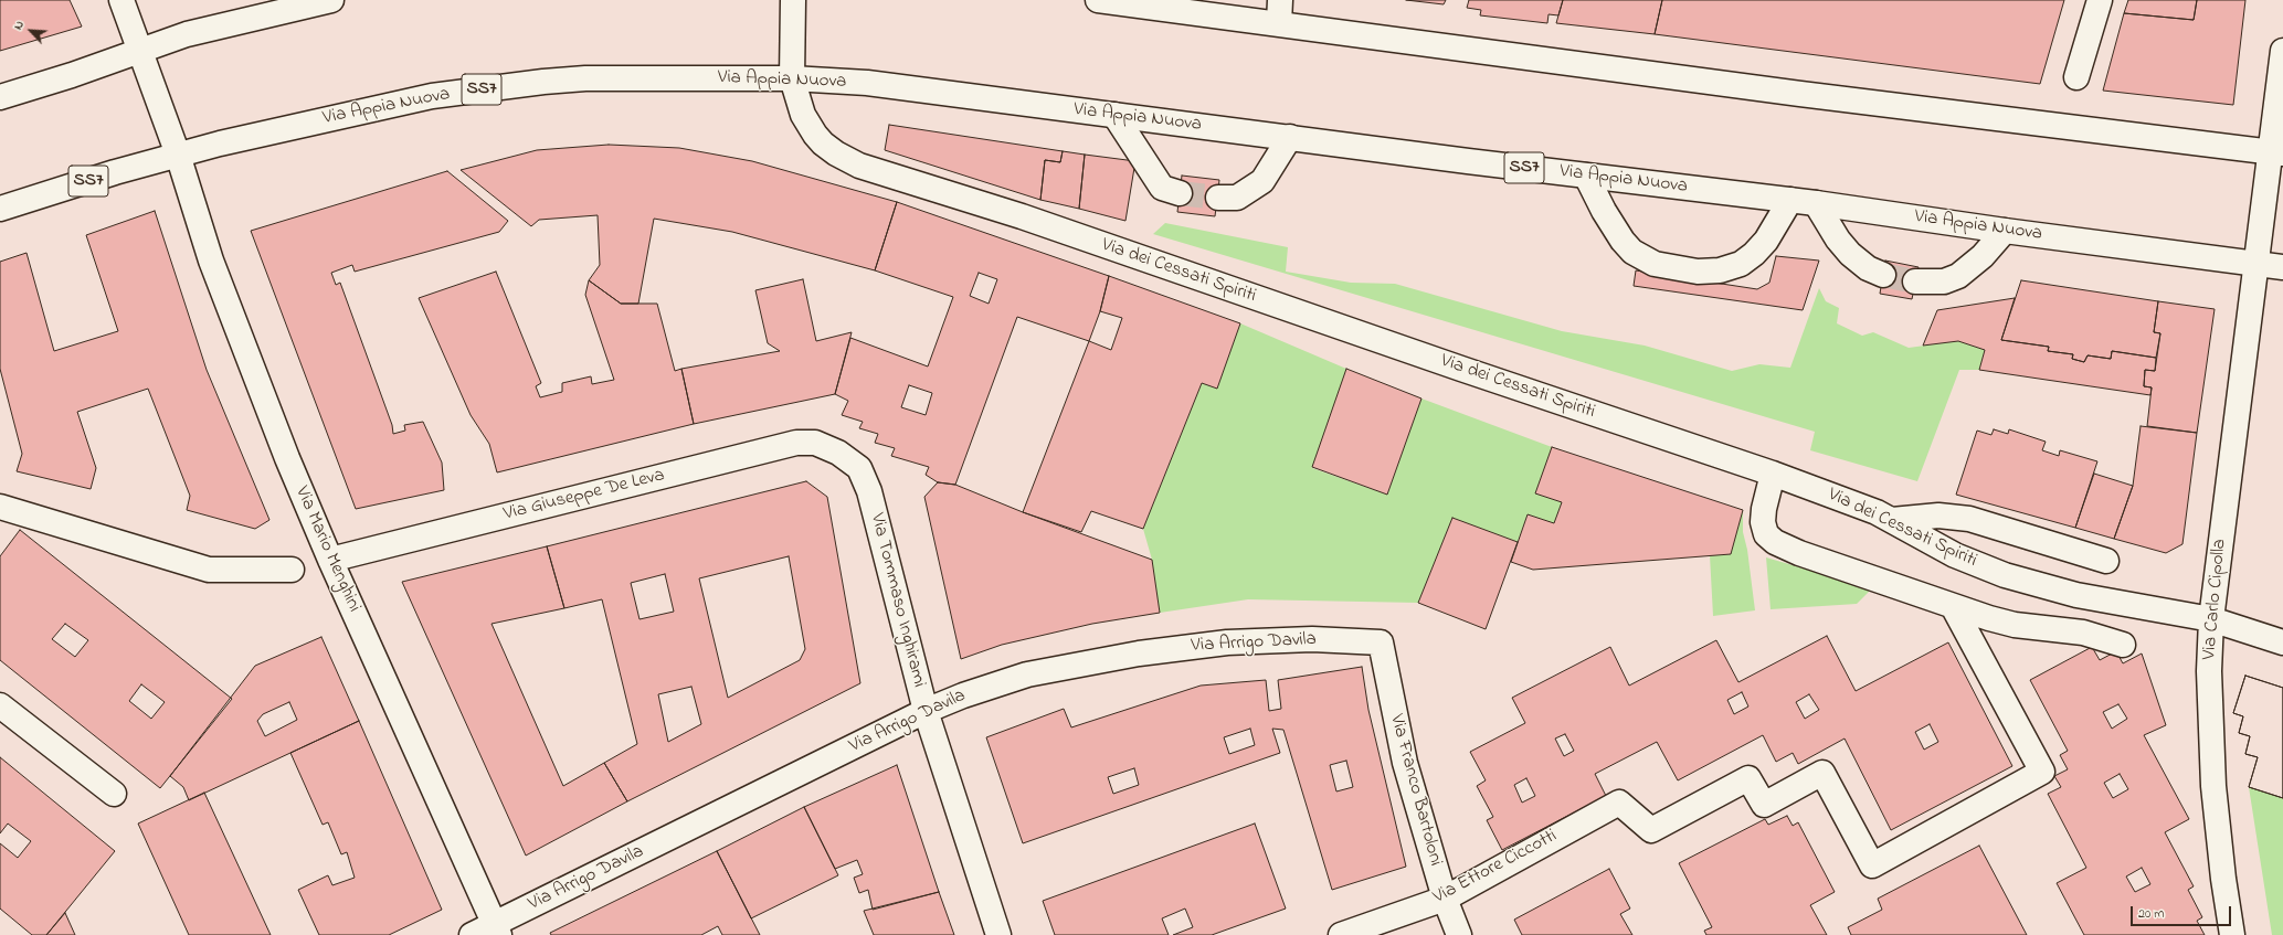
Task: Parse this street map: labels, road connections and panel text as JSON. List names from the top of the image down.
{
  "streets": {
    "street": [
      "Via Appia Nuova",
      "SS7",
      "Via dei Cessati Spiriti",
      "Via Giuseppe De Leva",
      "Via Mario Menghini",
      "Via Carlo Cipolla",
      "Via Tommaso Inghirami",
      "Via Arrigo Davila",
      "Via Franco Bartoloni",
      "Via Ettore Ciccotti"
    ]
  },
  "crossings": [
    ["Via Appia Nuova", "Via dei Cessati Spiriti"],
    ["Via Appia Nuova", "Via Mario Menghini"],
    ["Via Appia Nuova", "Via Carlo Cipolla"],
    ["Via dei Cessati Spiriti", "Via Carlo Cipolla"],
    ["Via Giuseppe De Leva", "Via Mario Menghini"],
    ["Via Giuseppe De Leva", "Via Tommaso Inghirami"],
    ["Via Mario Menghini", "Via Arrigo Davila"],
    ["Via Tommaso Inghirami", "Via Arrigo Davila"],
    ["Via Arrigo Davila", "Via Franco Bartoloni"],
    ["Via Franco Bartoloni", "Via Ettore Ciccotti"]
  ],
  "scale_bar": "20 m",
  "north": "top left"
}
